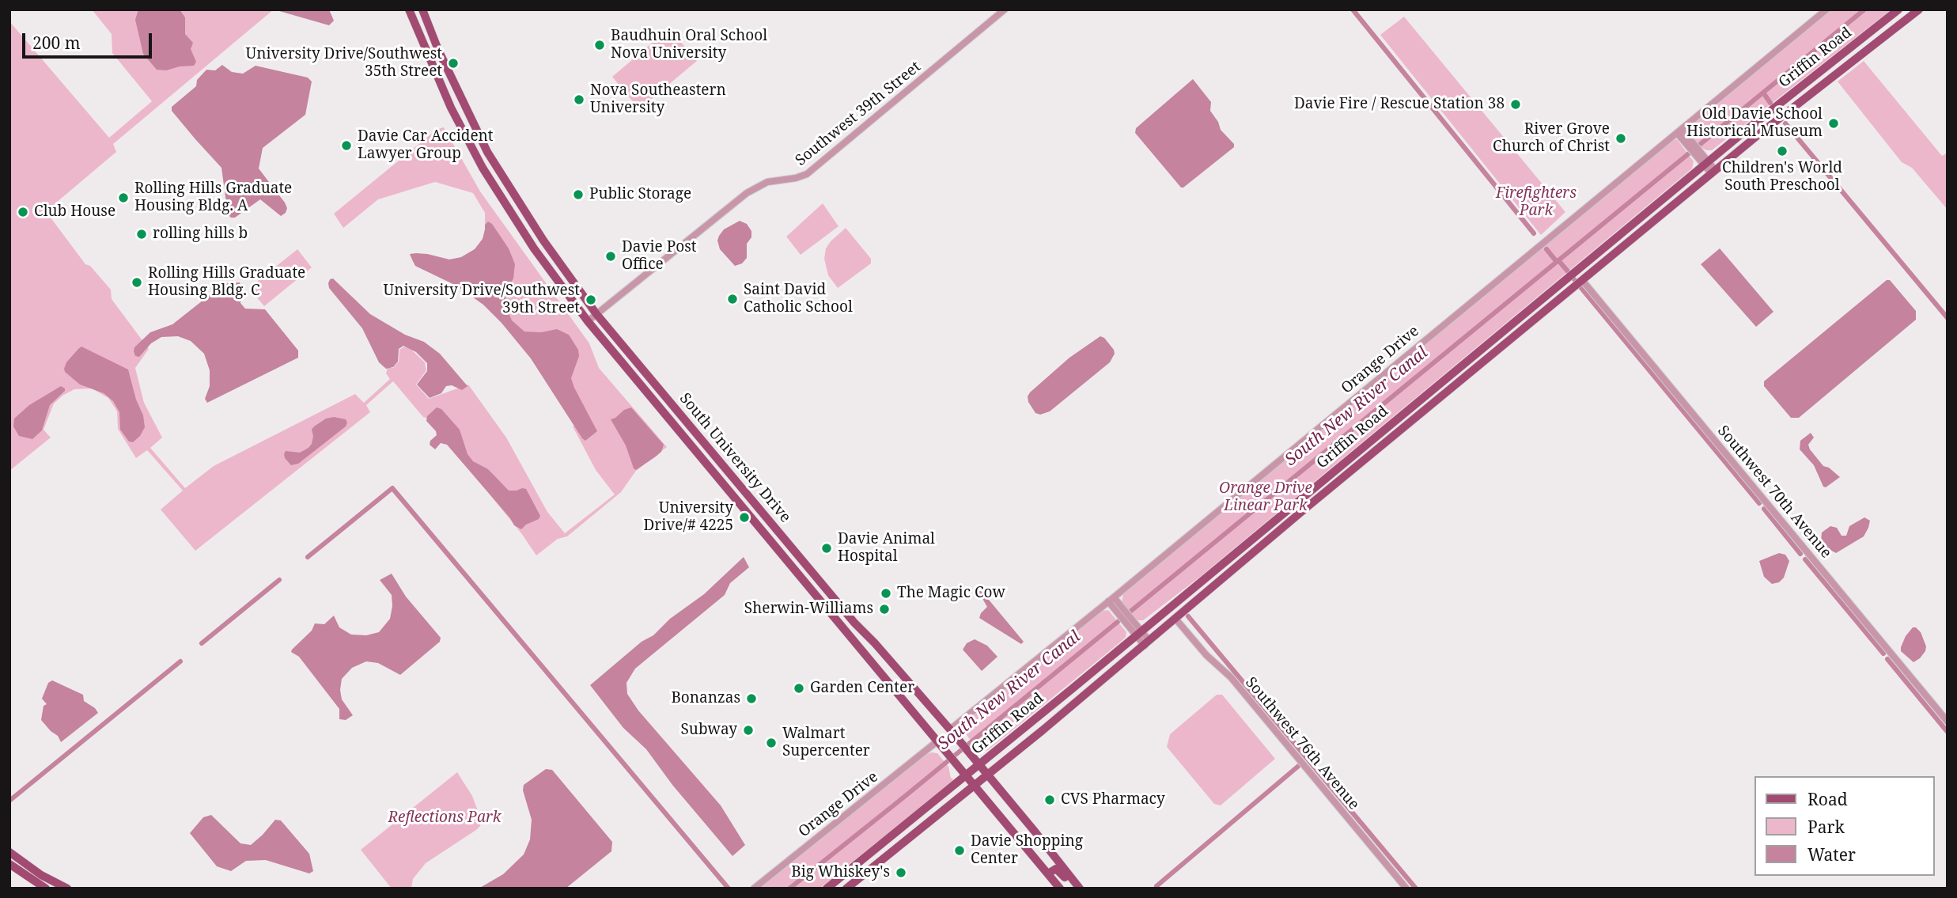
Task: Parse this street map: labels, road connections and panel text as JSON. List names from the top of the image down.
{
  "streets": {
    "main road": ["Griffin Road", "South University Drive"],
    "street": [
      "Southwest 39th Street",
      "Orange Drive",
      "Southwest 70th Avenue",
      "Southwest 76th Avenue"
    ]
  },
  "crossings": [
    ["Griffin Road", "South University Drive"],
    ["Griffin Road", "Southwest 70th Avenue"],
    ["Griffin Road", "Southwest 76th Avenue"],
    ["Southwest 39th Street", "South University Drive"],
    ["Orange Drive", "South University Drive"]
  ],
  "water": ["South New River Canal"],
  "parks": ["Firefighters Park", "Orange Drive Linear Park", "Reflections Park"],
  "places": [
    "Baudhuin Oral School Nova University",
    "University Drive/Southwest 35th Street",
    "Nova Southeastern University",
    "Davie Fire / Rescue Station 38",
    "Old Davie School Historical Museum",
    "River Grove Church of Christ",
    "Davie Car Accident Lawyer Group",
    "Children's World South Preschool",
    "Public Storage",
    "Rolling Hills Graduate Housing Bldg. A",
    "Club House",
    "rolling hills b",
    "Davie Post Office",
    "Rolling Hills Graduate Housing Bldg. C",
    "Saint David Catholic School",
    "University Drive/Southwest 39th Street",
    "University Drive/# 4225",
    "Davie Animal Hospital",
    "The Magic Cow",
    "Sherwin-Williams",
    "Garden Center",
    "Bonanzas",
    "Subway",
    "Walmart Supercenter",
    "CVS Pharmacy",
    "Davie Shopping Center",
    "Big Whiskey's"
  ],
  "legend": ["Road", "Park", "Water"],
  "scale_bar": "200 m"
}
